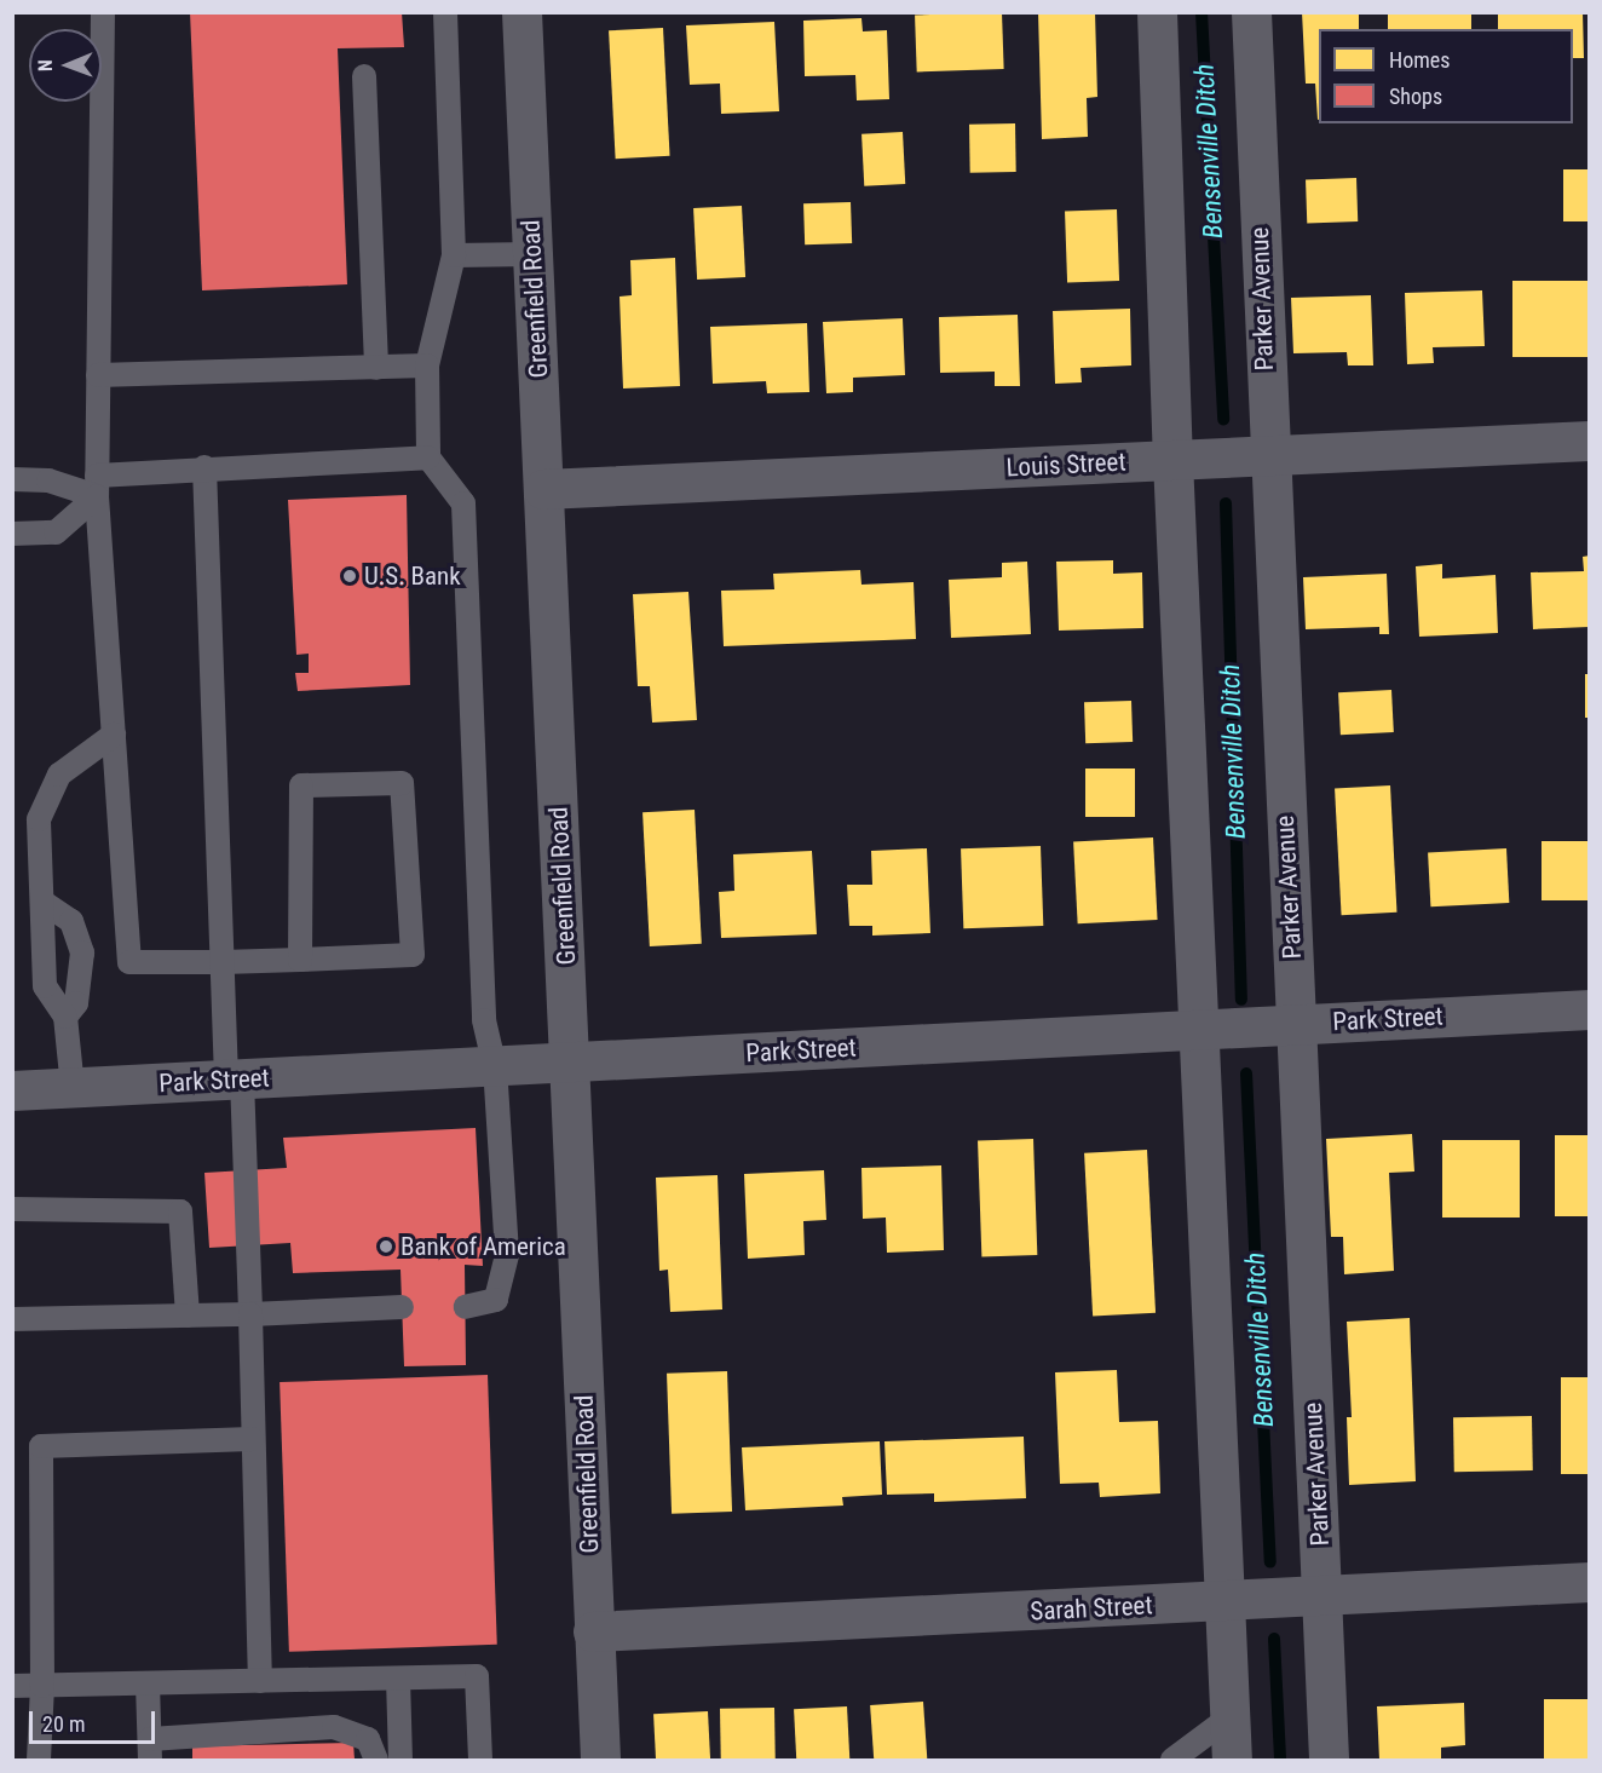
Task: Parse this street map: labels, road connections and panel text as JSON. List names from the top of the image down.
{
  "streets": {
    "street": [
      "Greenfield Road",
      "Parker Avenue",
      "Louis Street",
      "Park Street",
      "Sarah Street"
    ]
  },
  "crossings": [
    ["Greenfield Road", "Louis Street"],
    ["Greenfield Road", "Park Street"],
    ["Greenfield Road", "Sarah Street"],
    ["Parker Avenue", "Louis Street"],
    ["Parker Avenue", "Park Street"],
    ["Parker Avenue", "Sarah Street"]
  ],
  "water": ["Bensenville Ditch"],
  "places": ["U.S. Bank", "Bank of America"],
  "legend": ["Homes", "Shops"],
  "scale_bar": "20 m",
  "north": "left"
}
